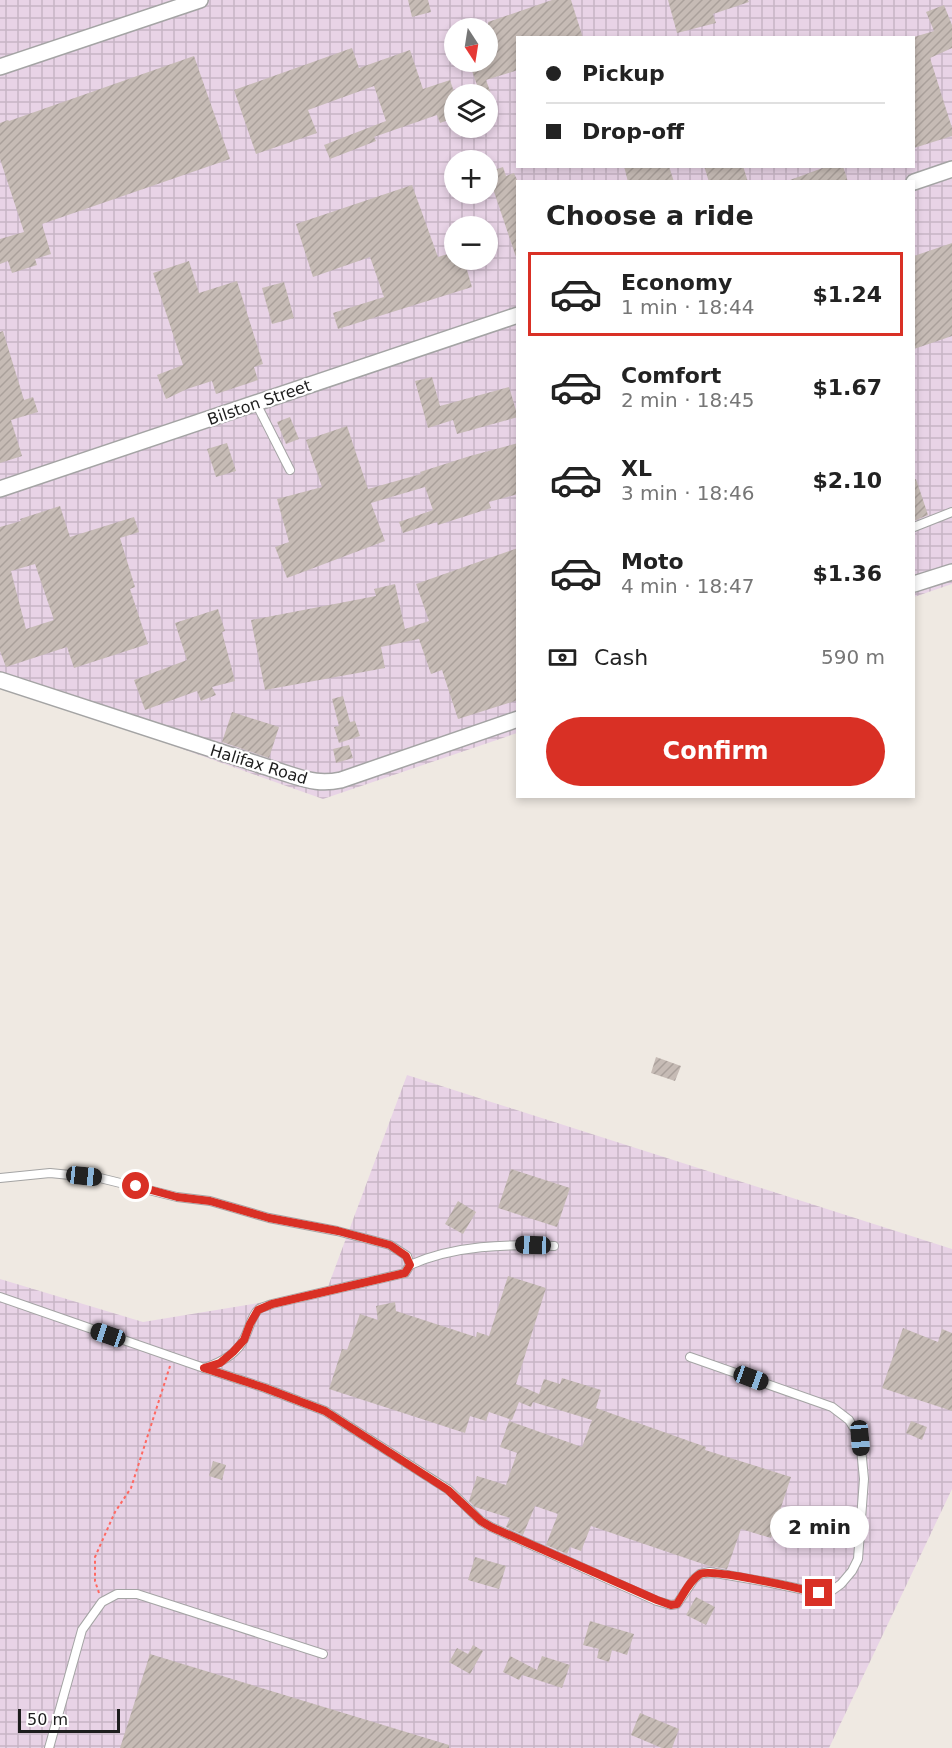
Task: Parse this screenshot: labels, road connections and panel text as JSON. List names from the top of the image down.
{
  "streets": {
    "street": ["Bilston Street", "Halifax Road"]
  },
  "scale_bar": "50 m",
  "north": "bottom",
  "page": {
    "map_buttons": ["+", "−"],
    "banner": ["Pickup", "Drop-off"],
    "heading": "Choose a ride",
    "list": [
      {
        "name": "Economy",
        "note": "1 min · 18:44",
        "value": "$1.24"
      },
      {
        "name": "Comfort",
        "note": "2 min · 18:45",
        "value": "$1.67"
      },
      {
        "name": "XL",
        "note": "3 min · 18:46",
        "value": "$2.10"
      },
      {
        "name": "Moto",
        "note": "4 min · 18:47",
        "value": "$1.36"
      }
    ],
    "pay": ["Cash", "590 m"],
    "buttons": "Confirm",
    "bubble": "2 min",
    "scale": "50 m"
  }
}
